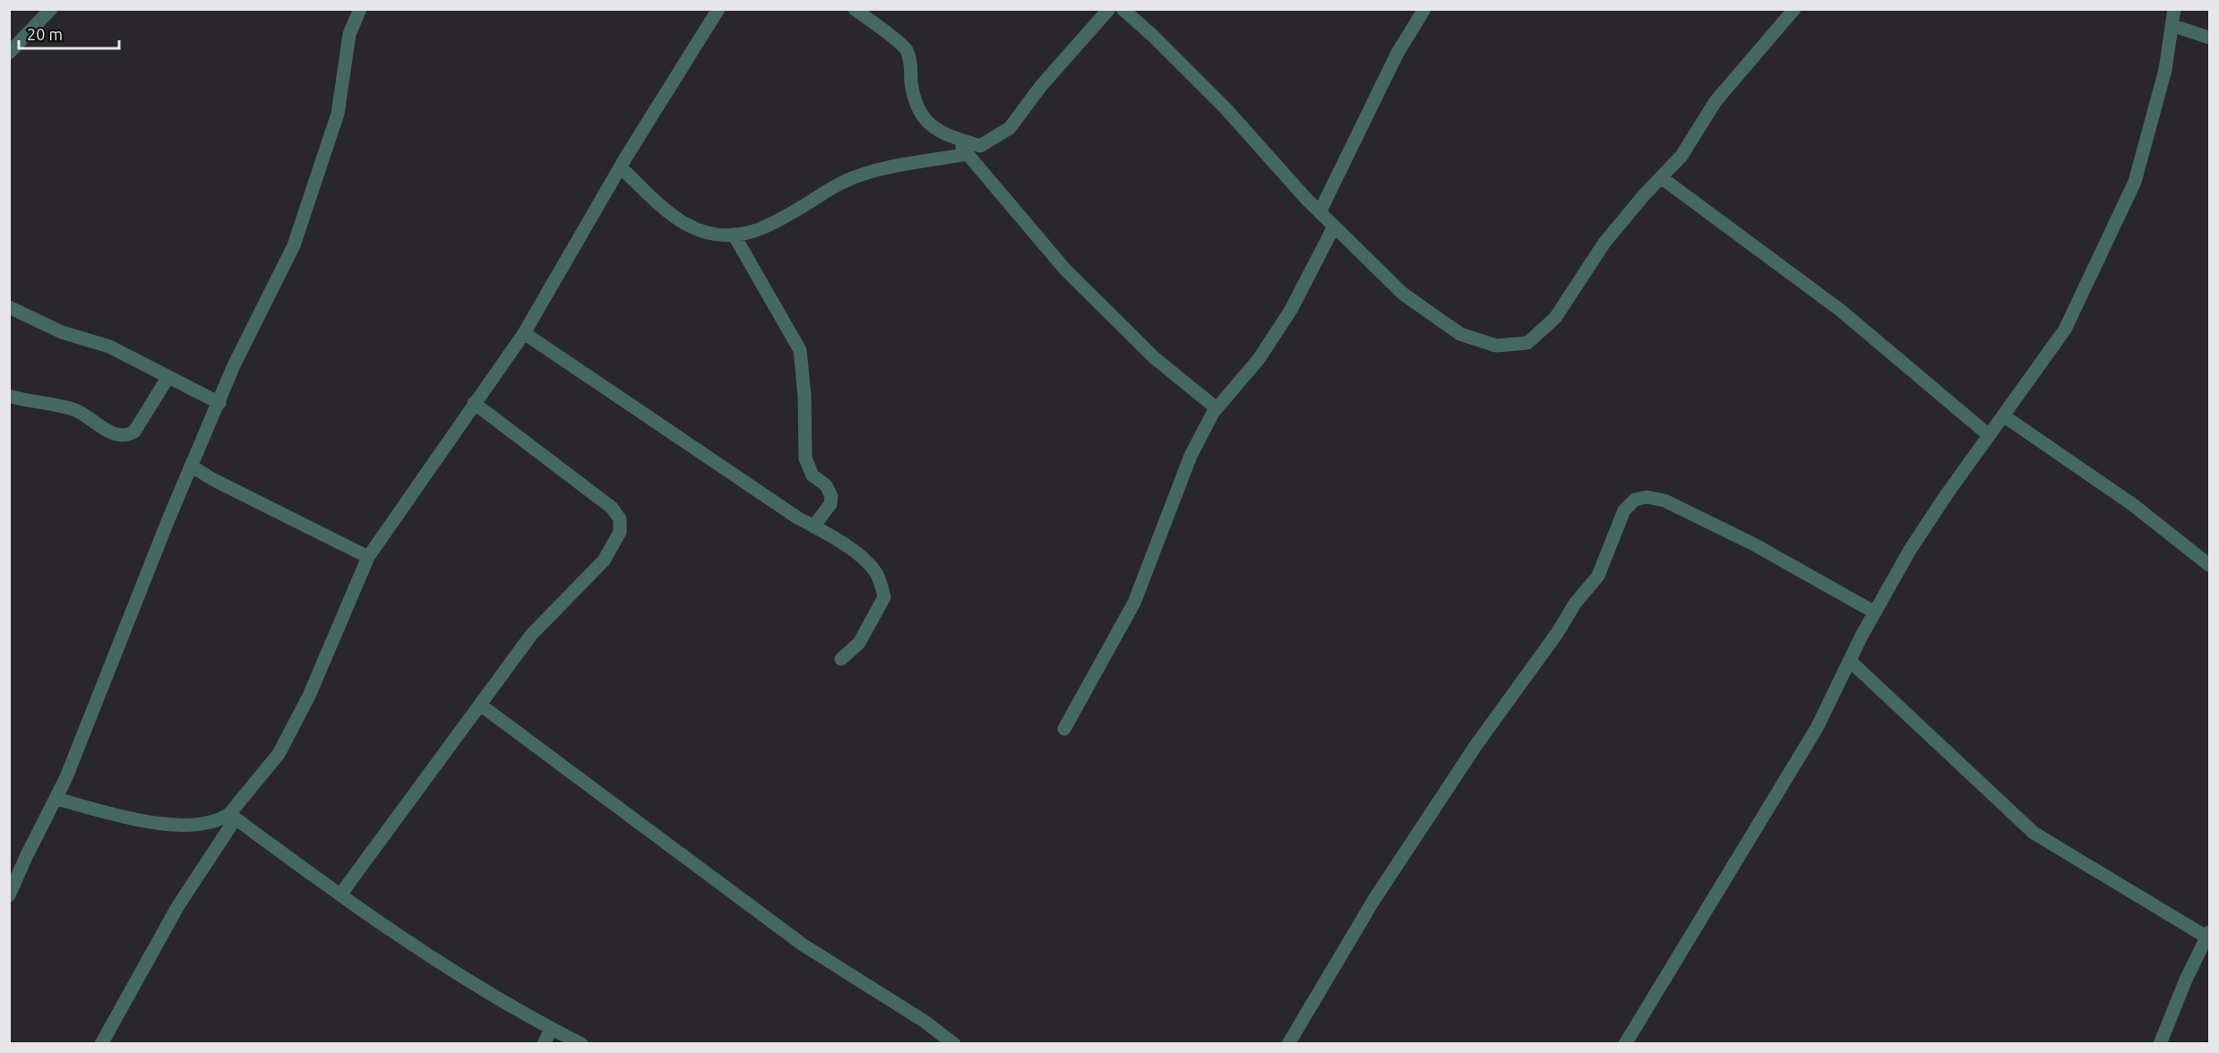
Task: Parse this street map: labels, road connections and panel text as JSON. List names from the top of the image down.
{
  "scale_bar": "20 m"
}
